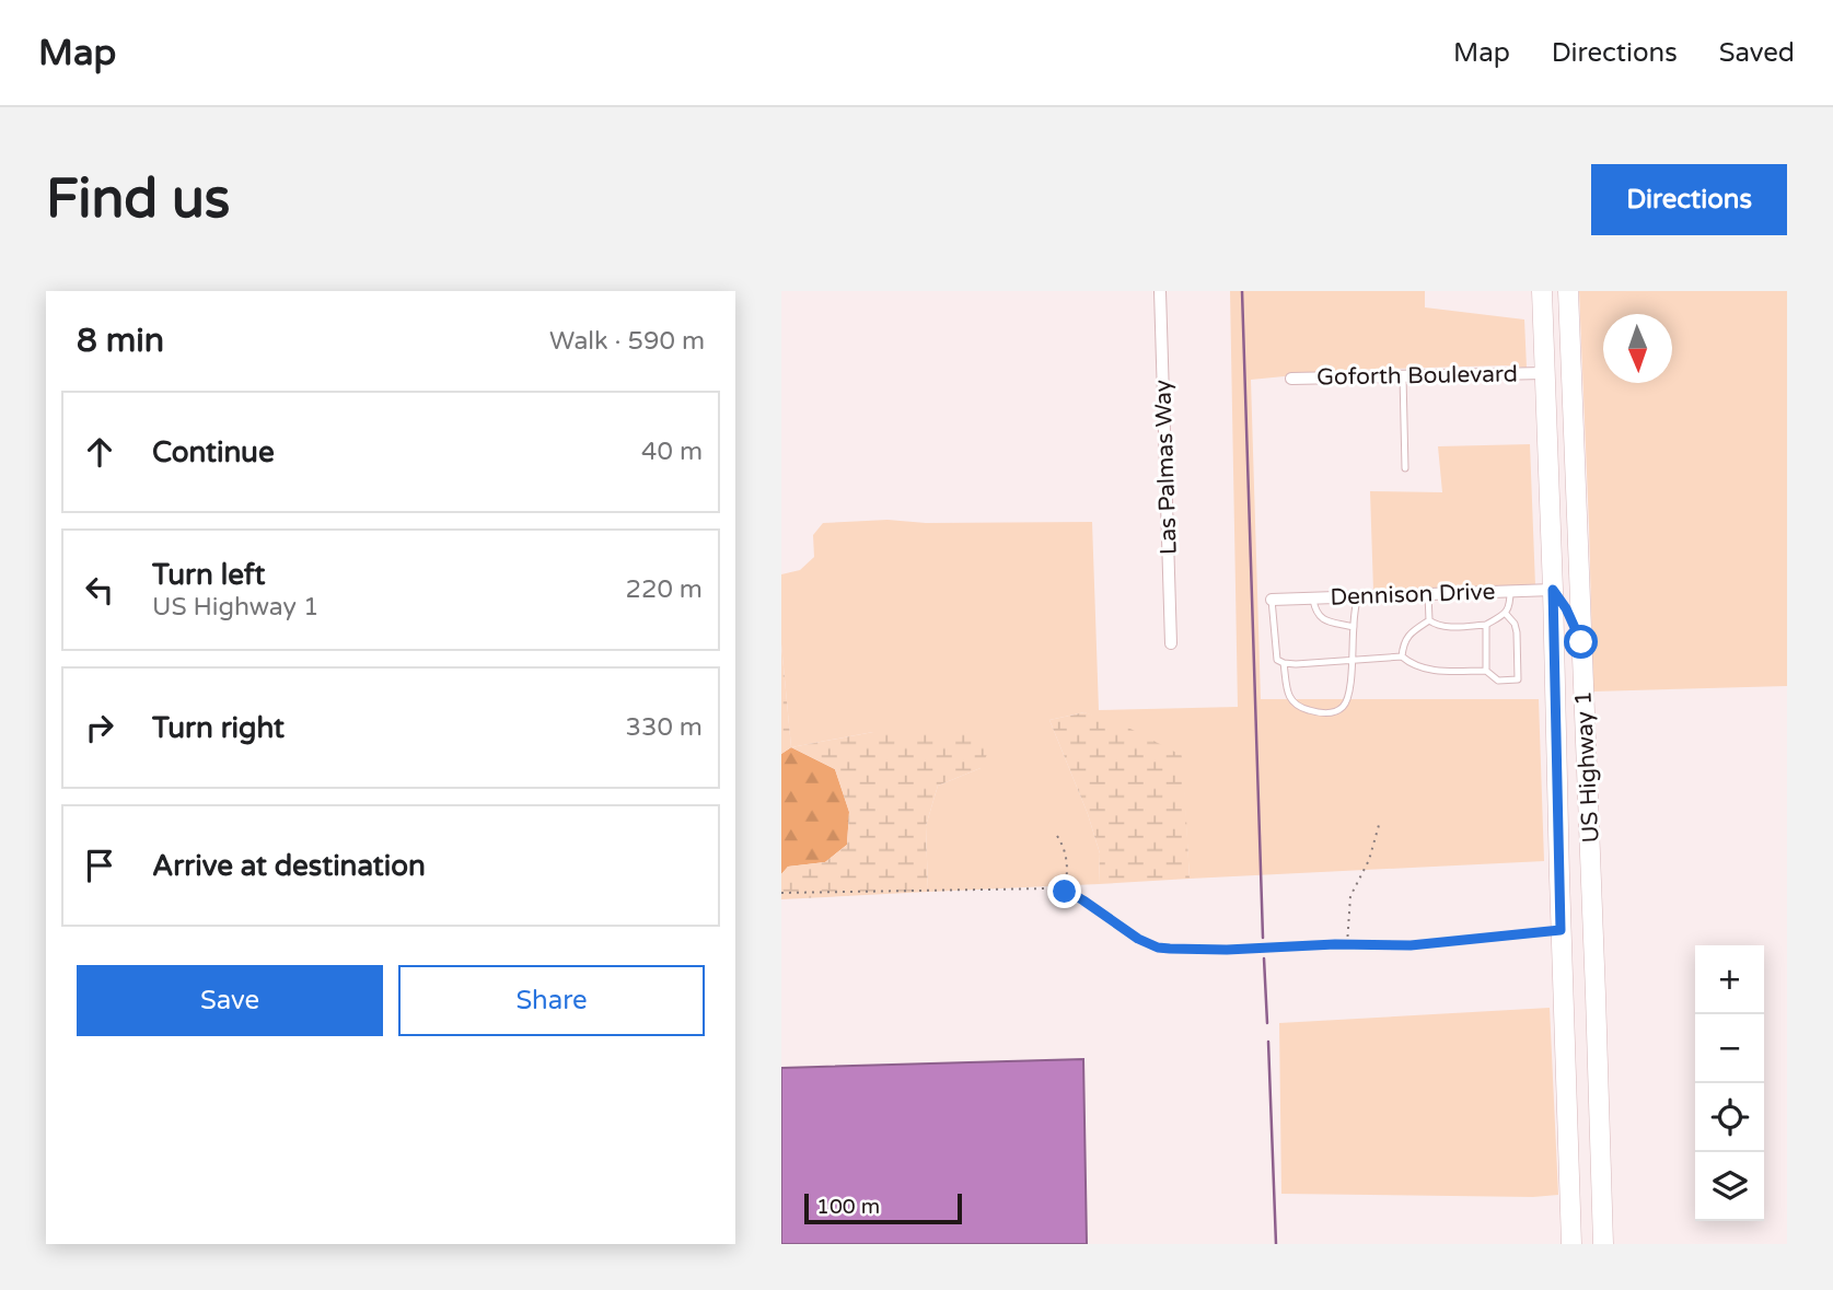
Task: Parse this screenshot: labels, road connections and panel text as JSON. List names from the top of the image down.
{
  "streets": {
    "main road": ["US Highway 1"],
    "street": ["Goforth Boulevard", "Las Palmas Way", "Dennison Drive"]
  },
  "crossings": [
    ["Goforth Boulevard", "US Highway 1"],
    ["Dennison Drive", "US Highway 1"]
  ],
  "scale_bar": "100 m",
  "north": "bottom",
  "page": {
    "header": "Map",
    "nav": ["Map", "Directions", "Saved"],
    "buttons": [
      "Directions",
      ["Save", "Share"]
    ],
    "title": "Find us",
    "heading": ["8 min", "Walk · 590 m"],
    "list": [
      ["Continue", "40 m"],
      ["Turn left", "US Highway 1", "220 m"],
      ["Turn right", "330 m"],
      "Arrive at destination"
    ],
    "map_buttons": ["+", "−"],
    "scale": "100 m"
  }
}
